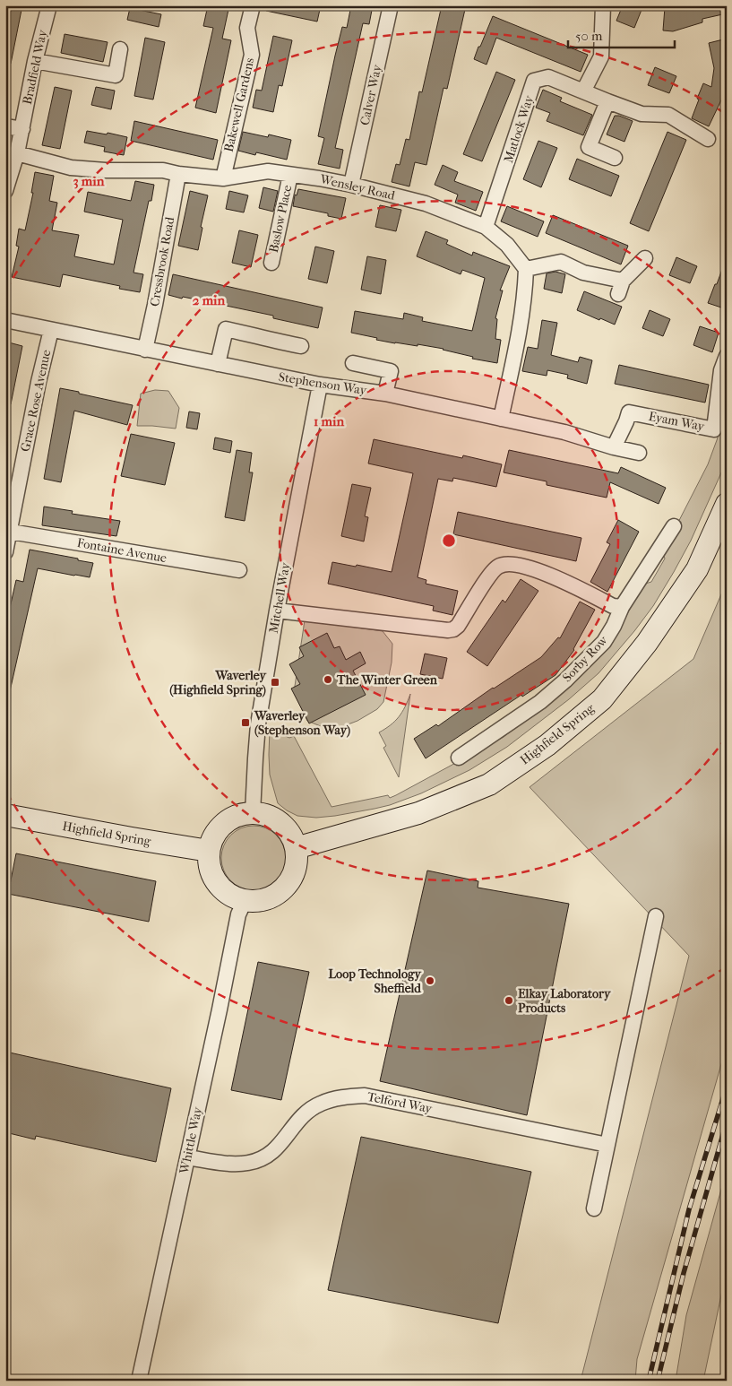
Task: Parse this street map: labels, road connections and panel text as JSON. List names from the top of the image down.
{
  "streets": {
    "main road": ["Highfield Spring"],
    "street": [
      "Bradfield Way",
      "Calver Way",
      "Bakewell Gardens",
      "Matlock Way",
      "Wensley Road",
      "Baslow Place",
      "Cressbrook Road",
      "Stephenson Way",
      "Grace Rose Avenue",
      "Eyam Way",
      "Fontaine Avenue",
      "Mitchell Way",
      "Sorby Row",
      "Telford Way",
      "Whittle Way"
    ]
  },
  "crossings": [
    ["Bradfield Way", "Wensley Road"],
    ["Calver Way", "Wensley Road"],
    ["Bakewell Gardens", "Wensley Road"],
    ["Matlock Way", "Wensley Road"],
    ["Wensley Road", "Baslow Place"],
    ["Wensley Road", "Cressbrook Road"],
    ["Cressbrook Road", "Stephenson Way"],
    ["Stephenson Way", "Grace Rose Avenue"],
    ["Stephenson Way", "Eyam Way"],
    ["Stephenson Way", "Mitchell Way"],
    ["Grace Rose Avenue", "Fontaine Avenue"],
    ["Mitchell Way", "Highfield Spring"],
    ["Mitchell Way", "Whittle Way"],
    ["Highfield Spring", "Whittle Way"],
    ["Telford Way", "Whittle Way"]
  ],
  "places": {
    "other": ["The Winter Green", "Loop Technology Sheffield", "Elkay Laboratory Products"],
    "transit": ["Waverley (Highfield Spring)", "Waverley (Stephenson Way)"]
  },
  "scale_bar": "50 m",
  "rings": ["3 min", "2 min", "1 min"]
}
